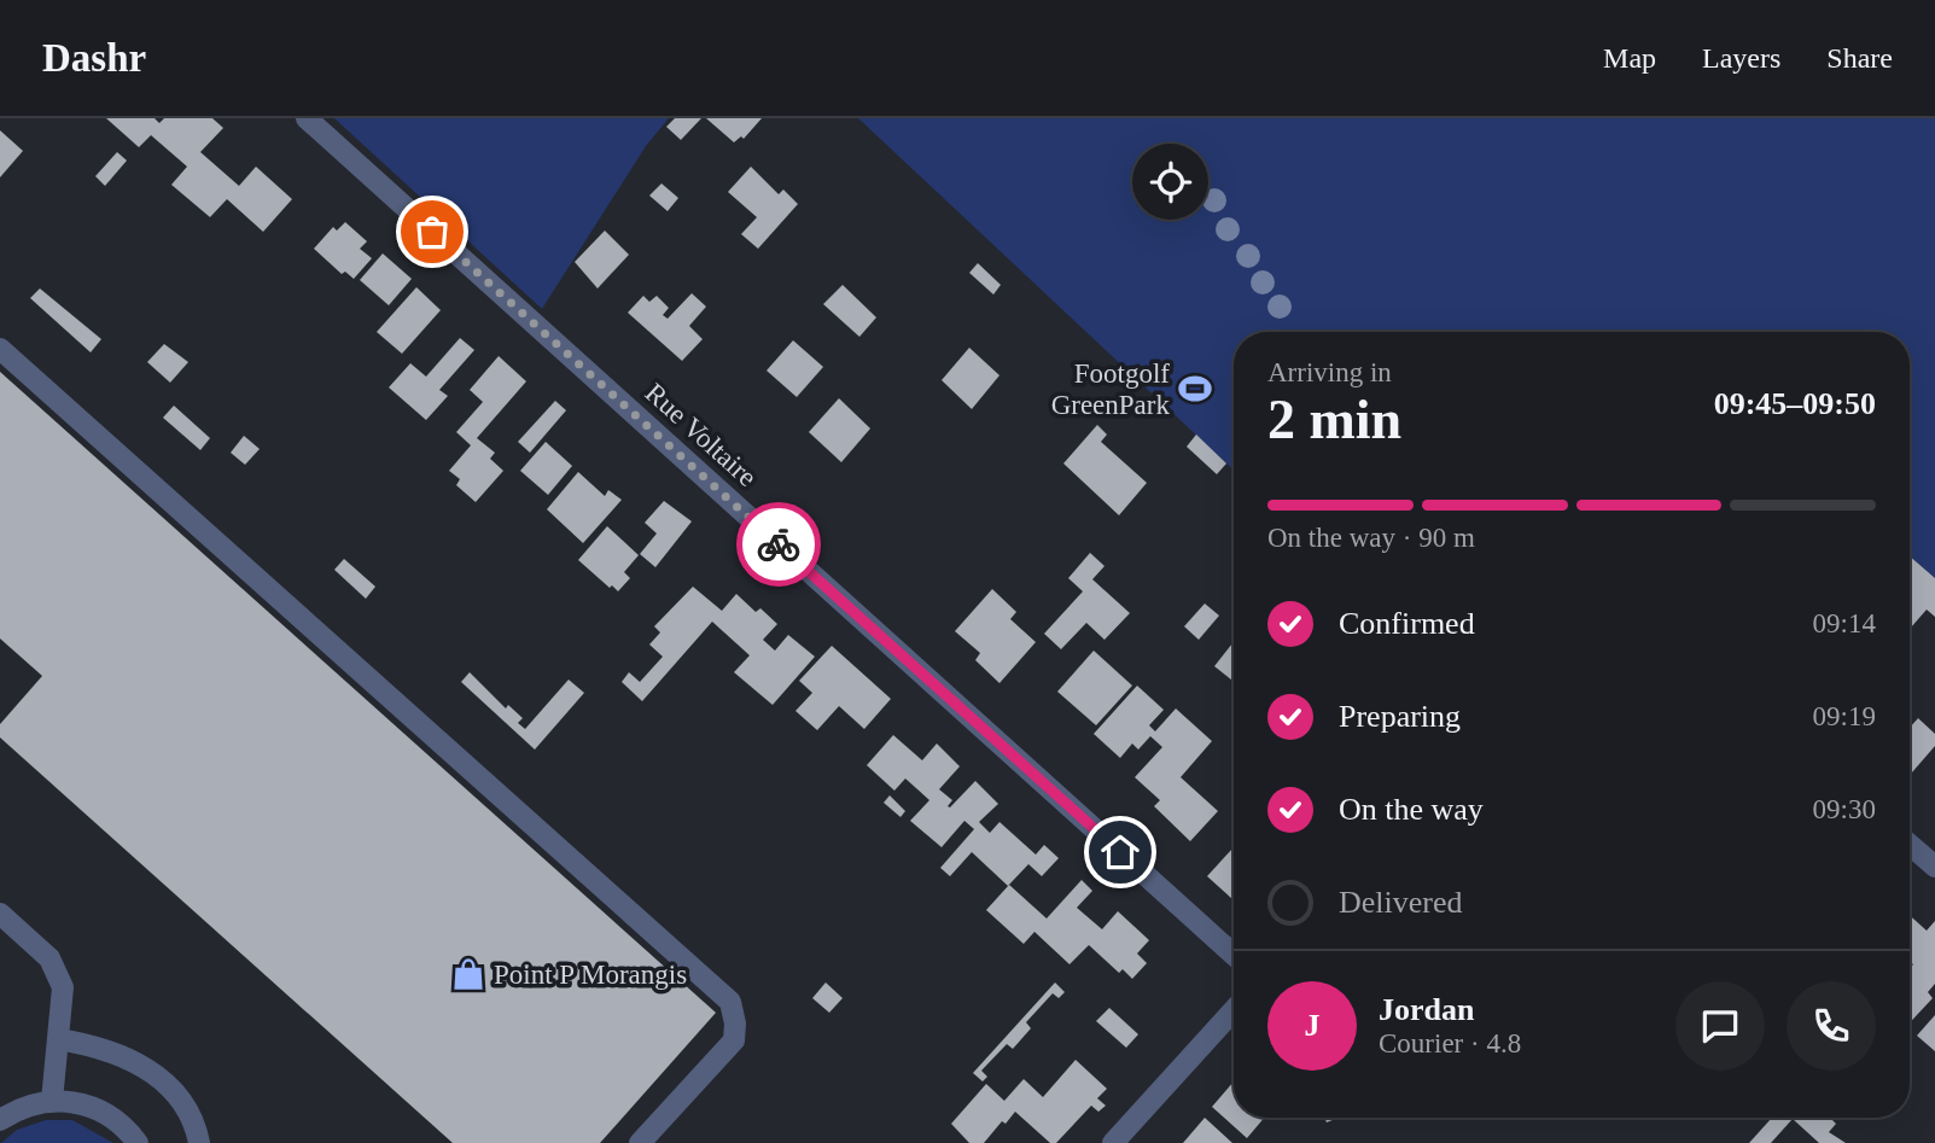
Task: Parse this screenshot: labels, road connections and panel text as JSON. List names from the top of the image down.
{
  "streets": {
    "street": ["Rue Voltaire"]
  },
  "places": {
    "sports": ["Footgolf GreenPark"],
    "shop": ["Point P Morangis"]
  },
  "page": {
    "header": "Dashr",
    "nav": ["Map", "Layers", "Share"],
    "heading": ["2 min", "Arriving in", "09:45–09:50"],
    "panel": ["Jordan", "Courier · 4.8"],
    "bar": "On the way · 90 m",
    "list": [
      ["Confirmed", "09:14"],
      ["Preparing", "09:19"],
      ["On the way", "09:30"],
      "Delivered"
    ],
    "round": "J"
  }
}
